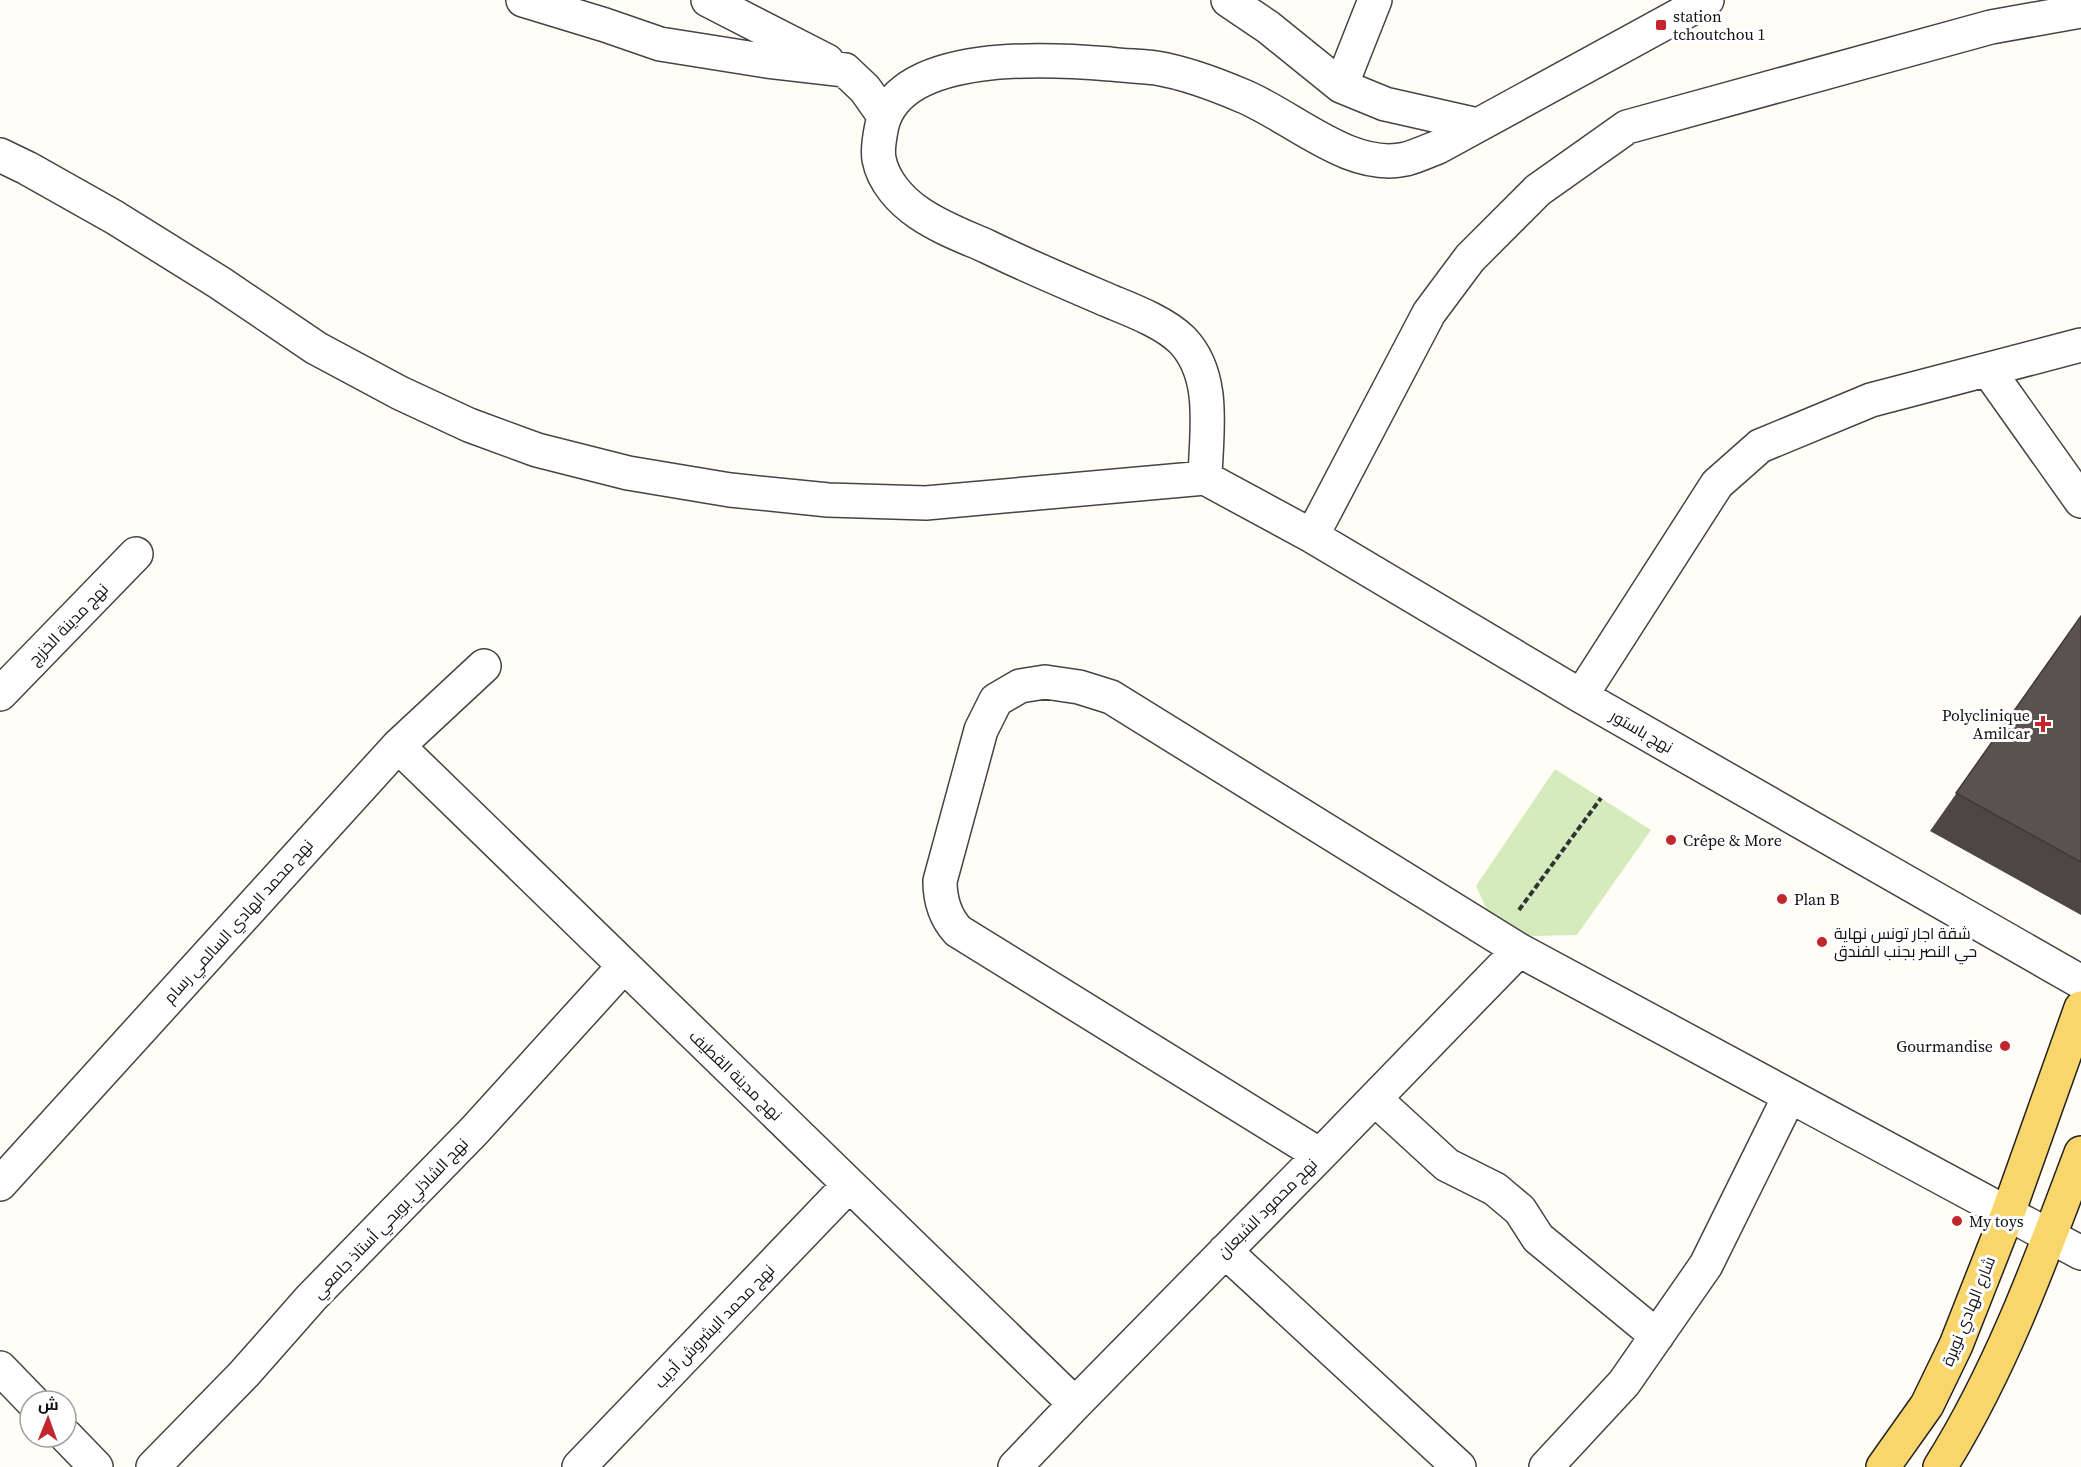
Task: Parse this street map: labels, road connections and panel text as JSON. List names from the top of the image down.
{
  "streets": {
    "main road": ["شارع الهادي نويرة"],
    "street": [
      "نهج مدينة الخزرج",
      "نهج باستور",
      "نهج محمد الهادي السالمي رسام",
      "نهج مدينة القطيف",
      "نهج محمود الشبعان",
      "نهج الشاذلي بويحي أستاذ جامعي",
      "نهج محمد البشروش أديب"
    ]
  },
  "crossings": [
    ["نهج محمد الهادي السالمي رسام", "نهج مدينة القطيف"],
    ["نهج مدينة القطيف", "نهج محمود الشبعان"],
    ["نهج مدينة القطيف", "نهج الشاذلي بويحي أستاذ جامعي"],
    ["نهج مدينة القطيف", "نهج محمد البشروش أديب"]
  ],
  "places": {
    "transit": ["station tchoutchou 1"],
    "health": ["Polyclinique Amilcar"],
    "other": [
      "Crêpe & More",
      "Plan B",
      "شقة اجار تونس نهاية حي النصر بجنب الفندق",
      "Gourmandise",
      "My toys"
    ]
  },
  "north": "top"
}
